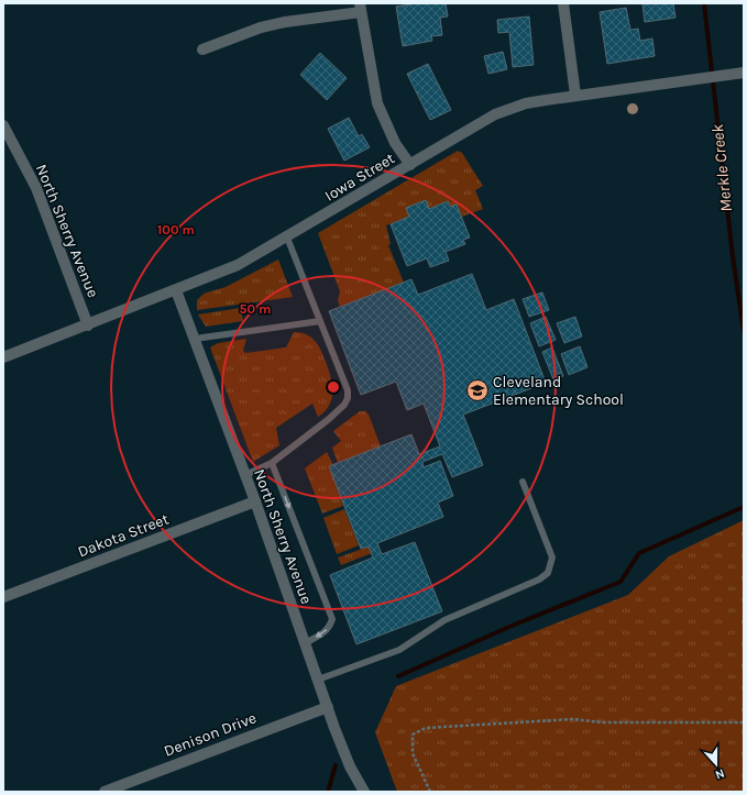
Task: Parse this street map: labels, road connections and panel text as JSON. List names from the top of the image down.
{
  "streets": {
    "street": [
      "Iowa Street",
      "North Sherry Avenue",
      "Dakota Street",
      "Denison Drive"
    ]
  },
  "crossings": [
    ["Iowa Street", "North Sherry Avenue"],
    ["North Sherry Avenue", "Dakota Street"],
    ["North Sherry Avenue", "Denison Drive"]
  ],
  "water": ["Merkle Creek"],
  "places": {
    "school or university": ["Cleveland Elementary School"]
  },
  "north": "bottom",
  "rings": ["100 m", "50 m"]
}
